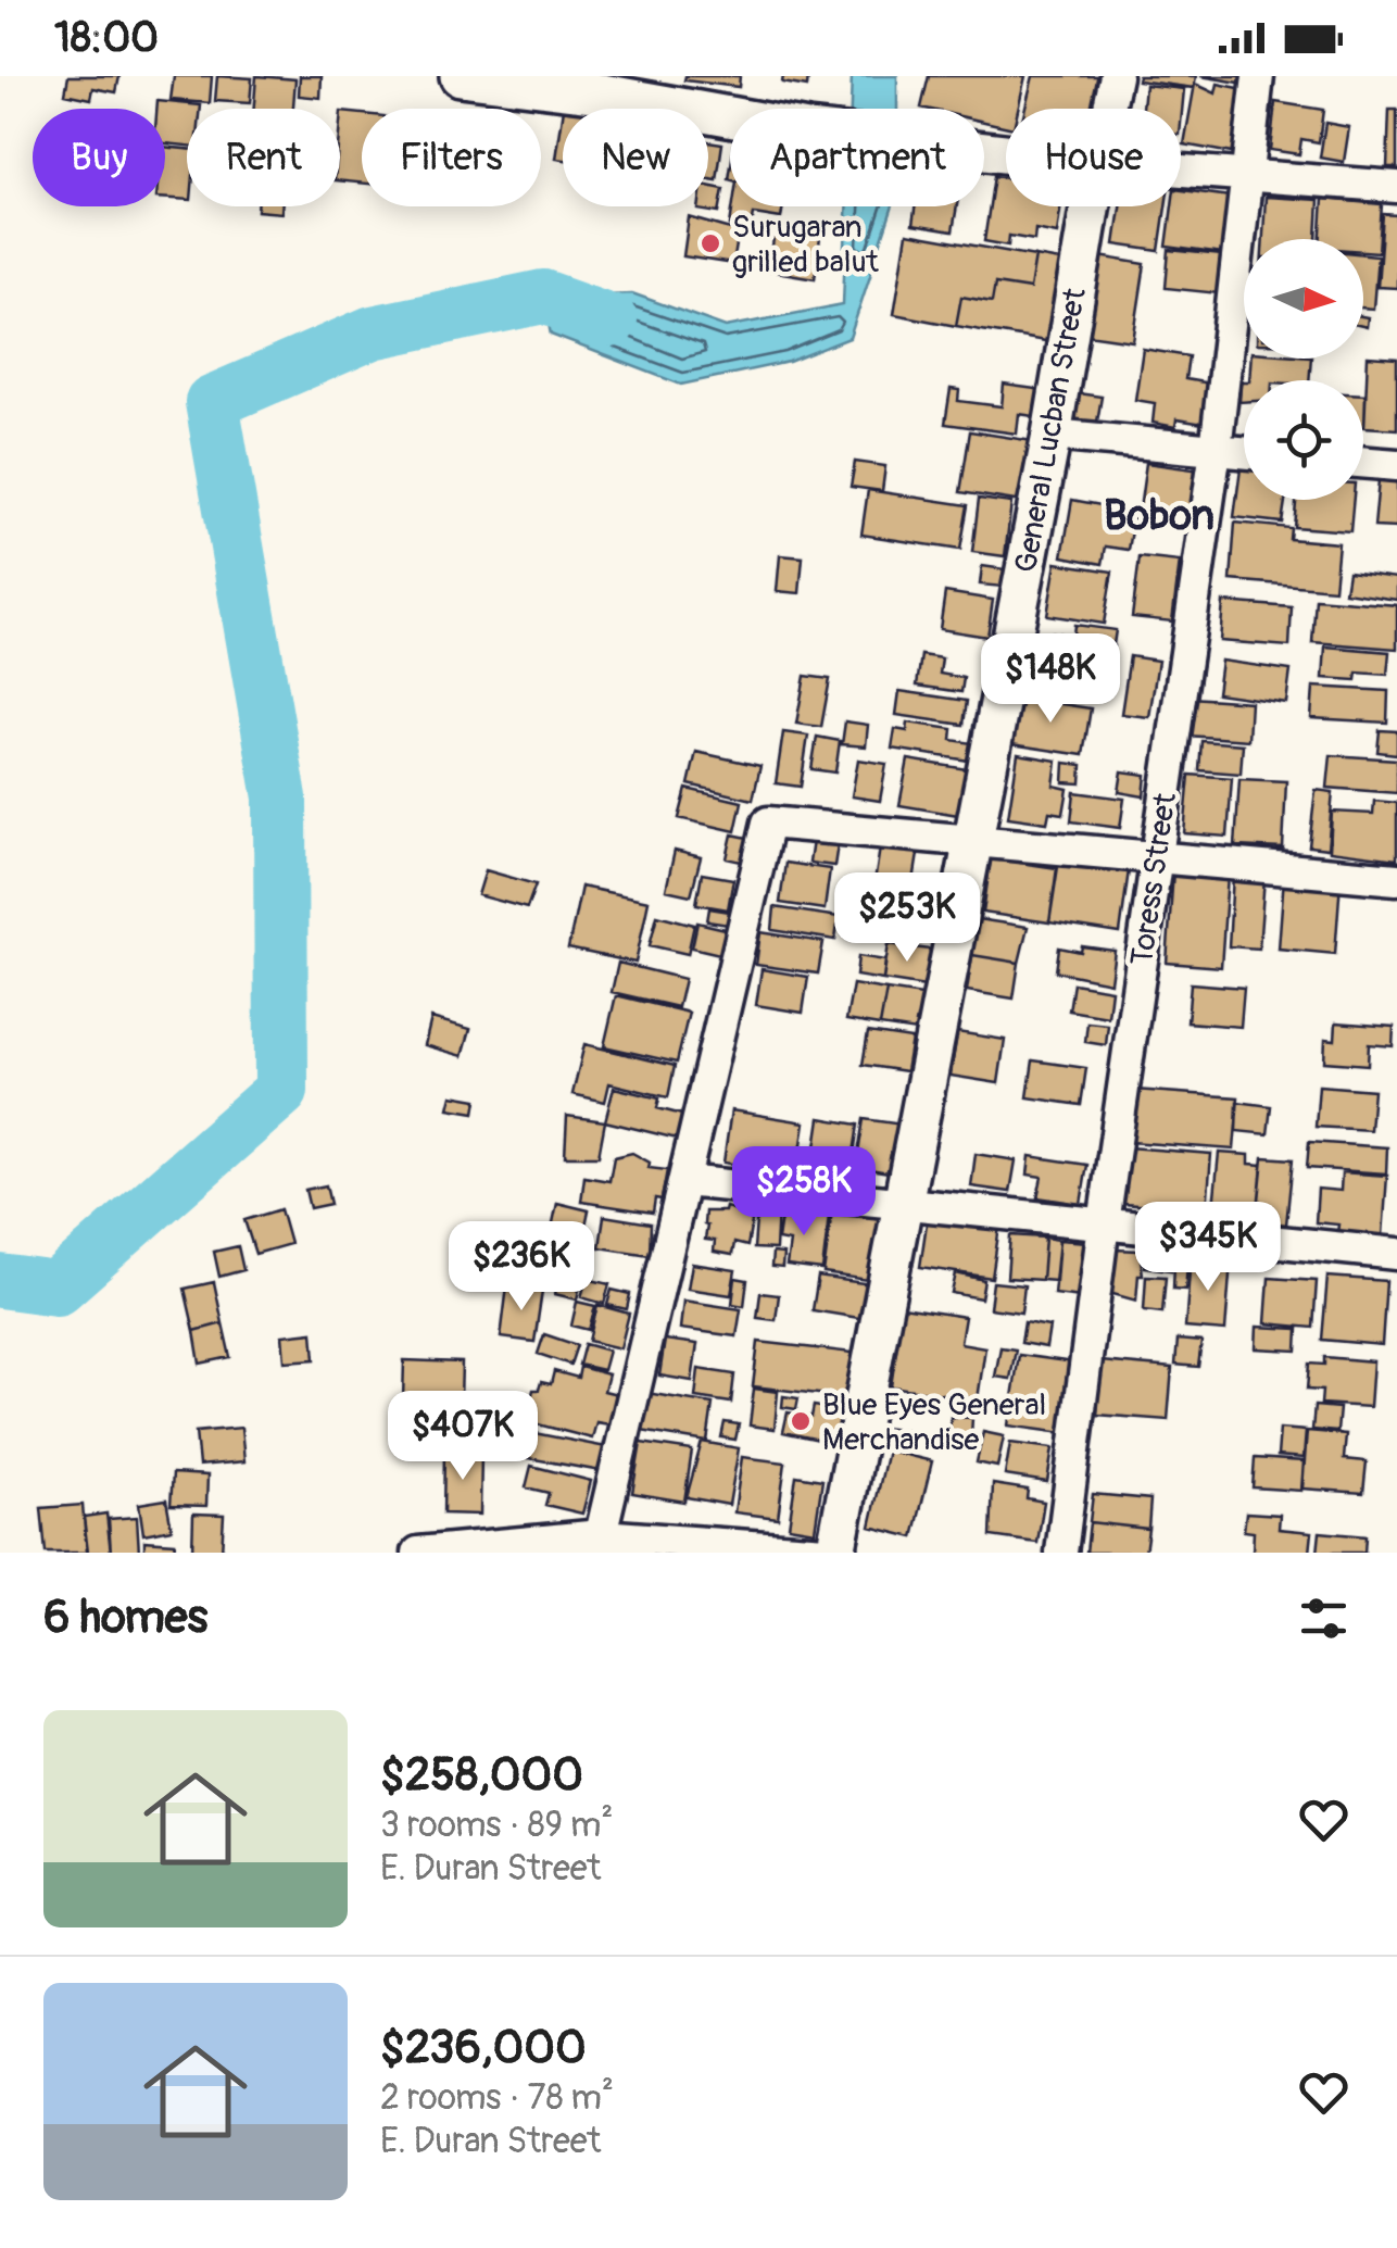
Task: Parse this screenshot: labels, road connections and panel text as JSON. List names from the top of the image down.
{
  "streets": {
    "street": ["General Lucban Street", "Toress Street"]
  },
  "districts": ["Bobon"],
  "places": ["Surugaran grilled balut", "Blue Eyes General Merchandise"],
  "north": "right",
  "page": {
    "status": "18:00",
    "chip": [
      "Buy",
      "Rent",
      "Filters",
      "New",
      "Apartment",
      "House"
    ],
    "price": [
      "$148K",
      "$253K",
      "$258K",
      "$345K",
      "$236K",
      "$407K"
    ],
    "heading": "6 homes",
    "list": [
      {
        "name": "$258,000",
        "note": "3 rooms · 89 m² · E. Duran Street"
      },
      {
        "name": "$236,000",
        "note": "2 rooms · 78 m² · E. Duran Street"
      }
    ]
  }
}
